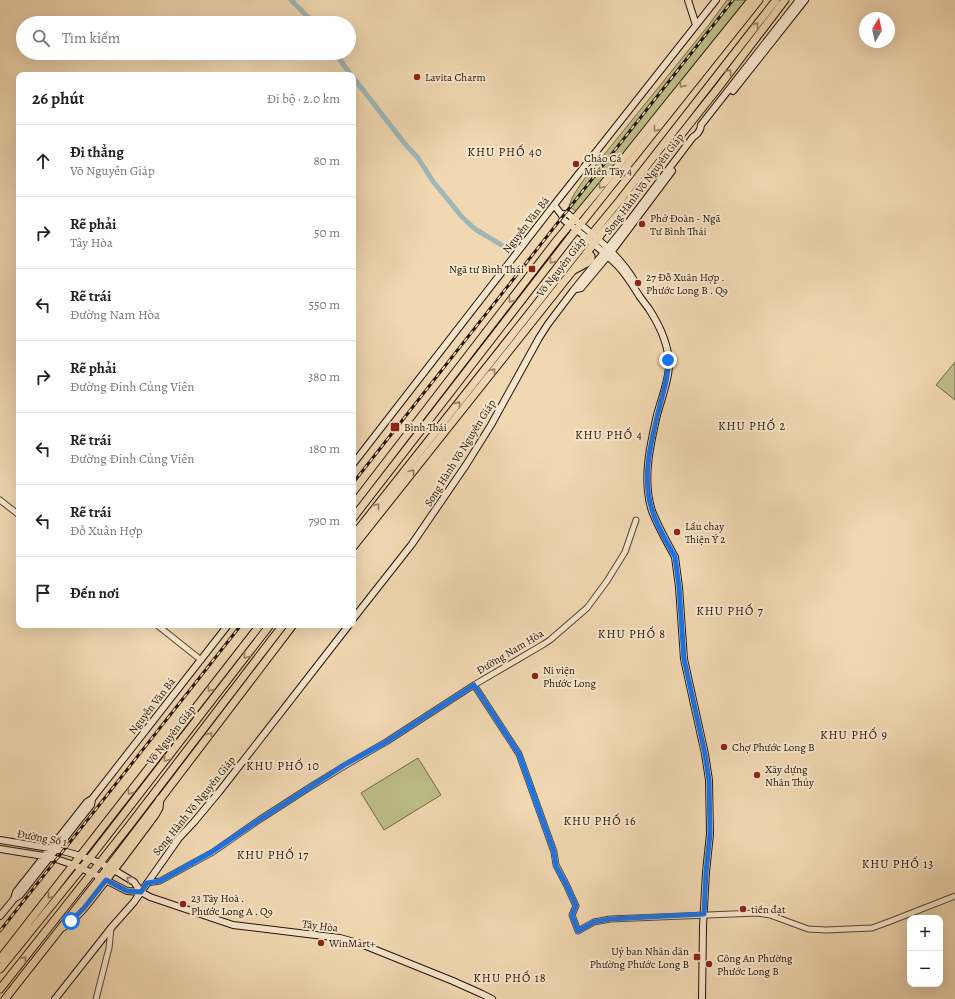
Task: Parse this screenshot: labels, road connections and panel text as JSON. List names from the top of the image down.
{
  "streets": {
    "main road": [
      "Song Hành Võ Nguyên Giáp",
      "Nguyễn Văn Bá",
      "Võ Nguyên Giáp",
      "Đường Số 1",
      "Tây Hòa"
    ],
    "street": ["Đường Nam Hòa"]
  },
  "crossings": [
    ["Song Hành Võ Nguyên Giáp", "Đường Nam Hòa"],
    ["Song Hành Võ Nguyên Giáp", "Tây Hòa"],
    ["Nguyễn Văn Bá", "Đường Số 1"],
    ["Võ Nguyên Giáp", "Đường Số 1"],
    ["Võ Nguyên Giáp", "Tây Hòa"],
    ["Đường Số 1", "Tây Hòa"]
  ],
  "districts": [
    "KHU PHỐ 40",
    "KHU PHỐ 2",
    "KHU PHỐ 4",
    "KHU PHỐ 7",
    "KHU PHỐ 8",
    "KHU PHỐ 9",
    "KHU PHỐ 10",
    "KHU PHỐ 16",
    "KHU PHỐ 17",
    "KHU PHỐ 13",
    "KHU PHỐ 18"
  ],
  "places": {
    "other": [
      "Lavita Charm",
      "Cháo Cá Miền Tây 4",
      "Phở Đoàn - Ngã Tư Bình Thái",
      "27 Đỗ Xuân Hợp . Phước Long B . Q9",
      "Lẩu chay Thiện Ý 2",
      "Ni viện Phước Long",
      "Chợ Phước Long B",
      "Xây dựng Nhân Thủy",
      "23 Tây Hoà . Phước Long A . Q9",
      "tiến đạt",
      "WinMart+",
      "Công An Phường Phước Long B"
    ],
    "transit": ["Ngã tư Bình Thái", "Bình Thái", "Uỷ ban Nhân dân Phường Phước Long B"]
  },
  "north": "top",
  "page": {
    "search": "Tìm kiếm",
    "heading": ["26 phút", "Đi bộ · 2.0 km"],
    "list": [
      ["Đi thẳng", "Võ Nguyên Giáp", "80 m"],
      ["Rẽ phải", "Tây Hòa", "50 m"],
      ["Rẽ trái", "Đường Nam Hòa", "550 m"],
      ["Rẽ phải", "Đường Đinh Củng Viên", "380 m"],
      ["Rẽ trái", "Đường Đinh Củng Viên", "180 m"],
      ["Rẽ trái", "Đỗ Xuân Hợp", "790 m"],
      "Đến nơi"
    ],
    "map_buttons": ["+", "−"]
  }
}
